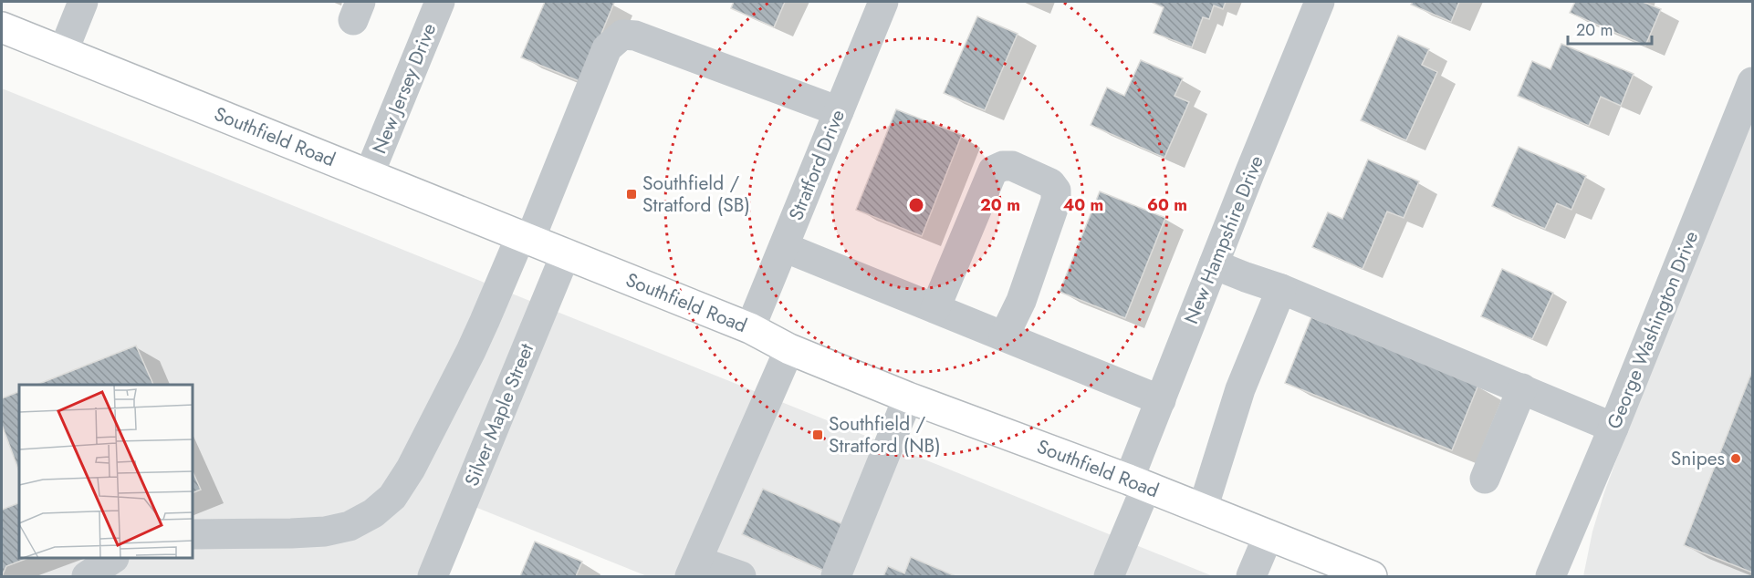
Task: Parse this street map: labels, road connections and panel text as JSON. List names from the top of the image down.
{
  "streets": {
    "main road": ["Southfield Road"],
    "street": [
      "New Jersey Drive",
      "Stratford Drive",
      "New Hampshire Drive",
      "George Washington Drive",
      "Silver Maple Street"
    ]
  },
  "crossings": [
    ["New Jersey Drive", "Southfield Road"],
    ["Southfield Road", "Stratford Drive"],
    ["Southfield Road", "New Hampshire Drive"],
    ["Southfield Road", "Silver Maple Street"]
  ],
  "places": {
    "transit": ["Southfield / Stratford (SB)", "Southfield / Stratford (NB)"],
    "other": ["Snipes"]
  },
  "scale_bar": "20 m",
  "rings": ["20 m", "40 m", "60 m"]
}
